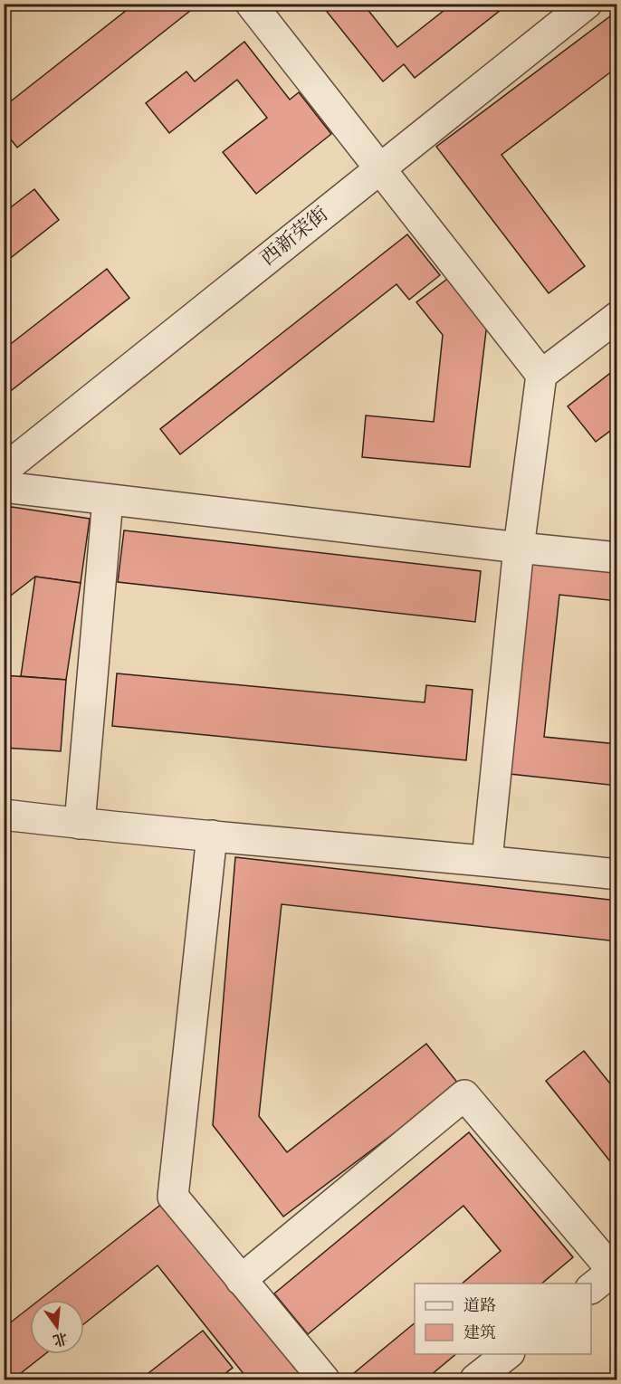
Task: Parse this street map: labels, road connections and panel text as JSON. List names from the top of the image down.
{
  "streets": {
    "street": ["西新荣街"]
  },
  "legend": ["道路", "建筑"],
  "north": "bottom"
}
